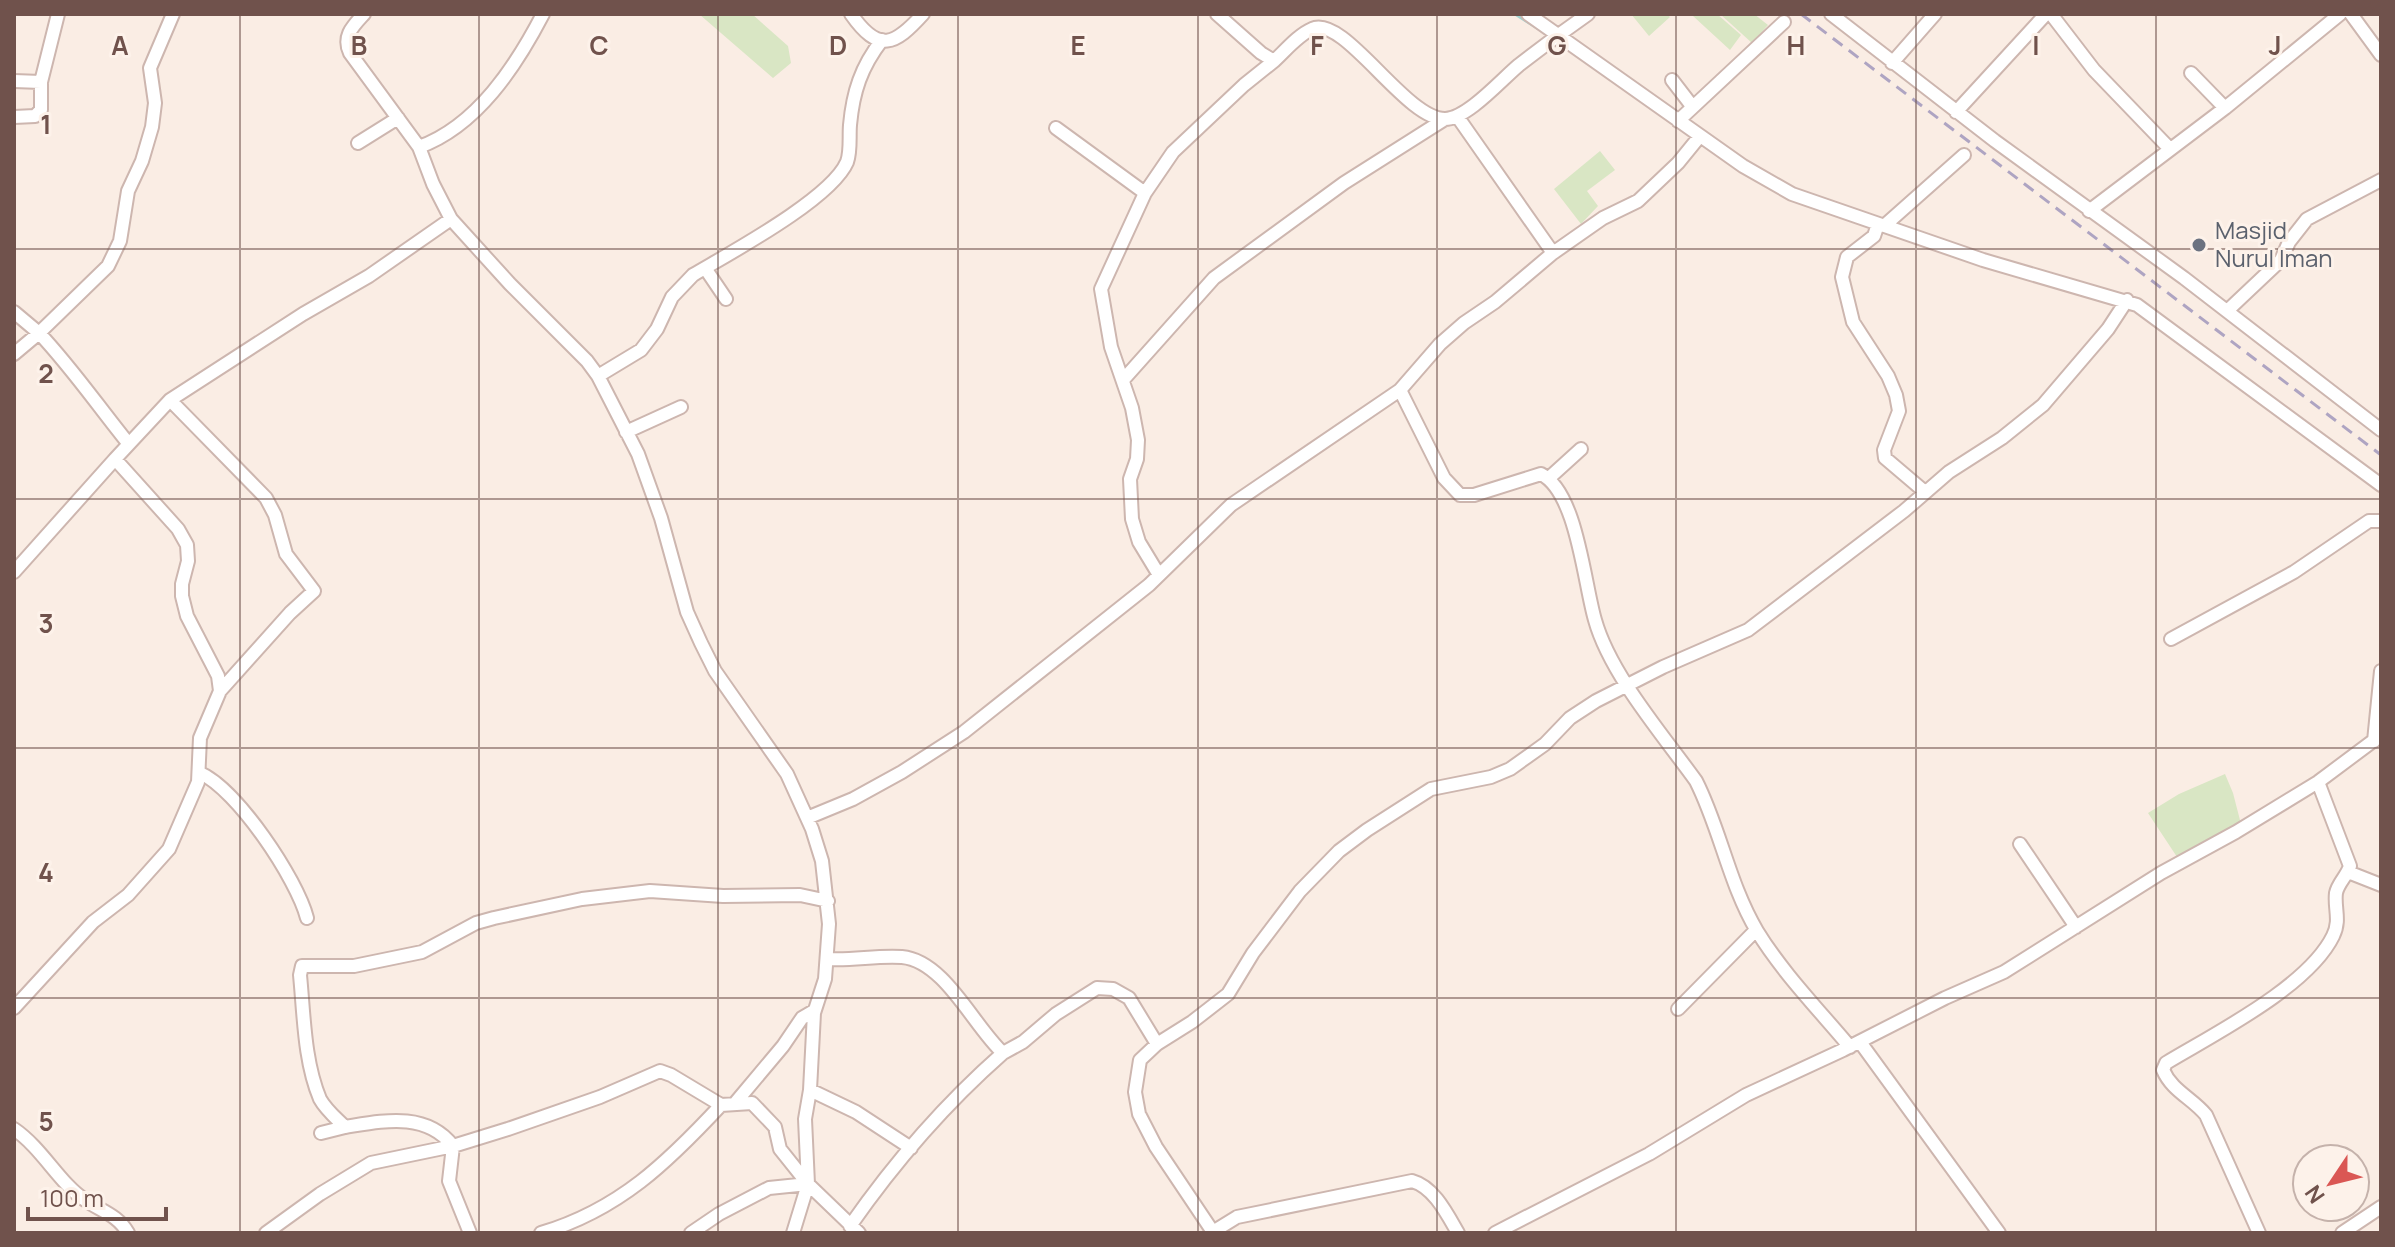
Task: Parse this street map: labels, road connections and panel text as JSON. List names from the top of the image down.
{
  "places": ["Masjid Nurul Iman"],
  "scale_bar": "100 m",
  "north": "bottom left",
  "grid": {
    "columns": [
      "A",
      "B",
      "C",
      "D",
      "E",
      "F",
      "G",
      "H",
      "I",
      "J"
    ],
    "rows": [
      "1",
      "2",
      "3",
      "4",
      "5"
    ]
  }
}
